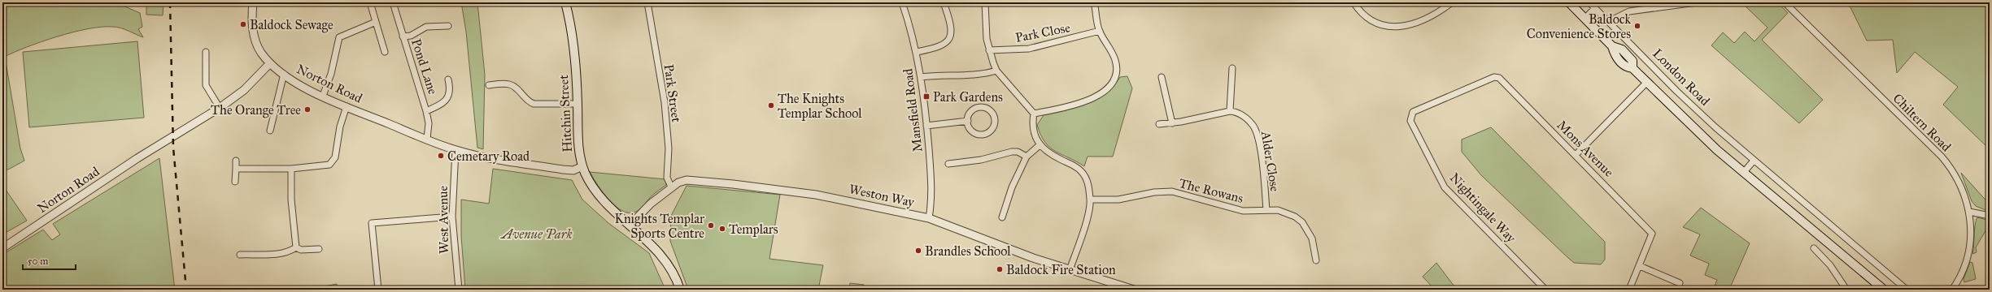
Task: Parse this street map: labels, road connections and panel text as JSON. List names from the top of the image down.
{
  "streets": {
    "main road": ["Hitchin Street"],
    "street": [
      "Park Close",
      "Pond Lane",
      "London Road",
      "Norton Road",
      "Park Street",
      "Mansfield Road",
      "Chiltern Road",
      "Mons Avenue",
      "Alder Close",
      "The Rowans",
      "Weston Way",
      "Nightingale Way",
      "West Avenue"
    ]
  },
  "crossings": [
    ["Pond Lane", "Norton Road"],
    ["Norton Road", "Hitchin Street"],
    ["Norton Road", "West Avenue"],
    ["Park Street", "Weston Way"],
    ["Mansfield Road", "Weston Way"],
    ["Hitchin Street", "Weston Way"],
    ["Mons Avenue", "Nightingale Way"],
    ["Alder Close", "The Rowans"]
  ],
  "parks": ["Avenue Park"],
  "places": {
    "other": [
      "Baldock Sewage",
      "Baldock Convenience Stores",
      "The Knights Templar School",
      "The Orange Tree",
      "Cemetary Road",
      "Knights Templar Sports Centre",
      "Templars",
      "Brandles School",
      "Baldock Fire Station"
    ],
    "transit": ["Park Gardens"]
  },
  "scale_bar": "50 m"
}
